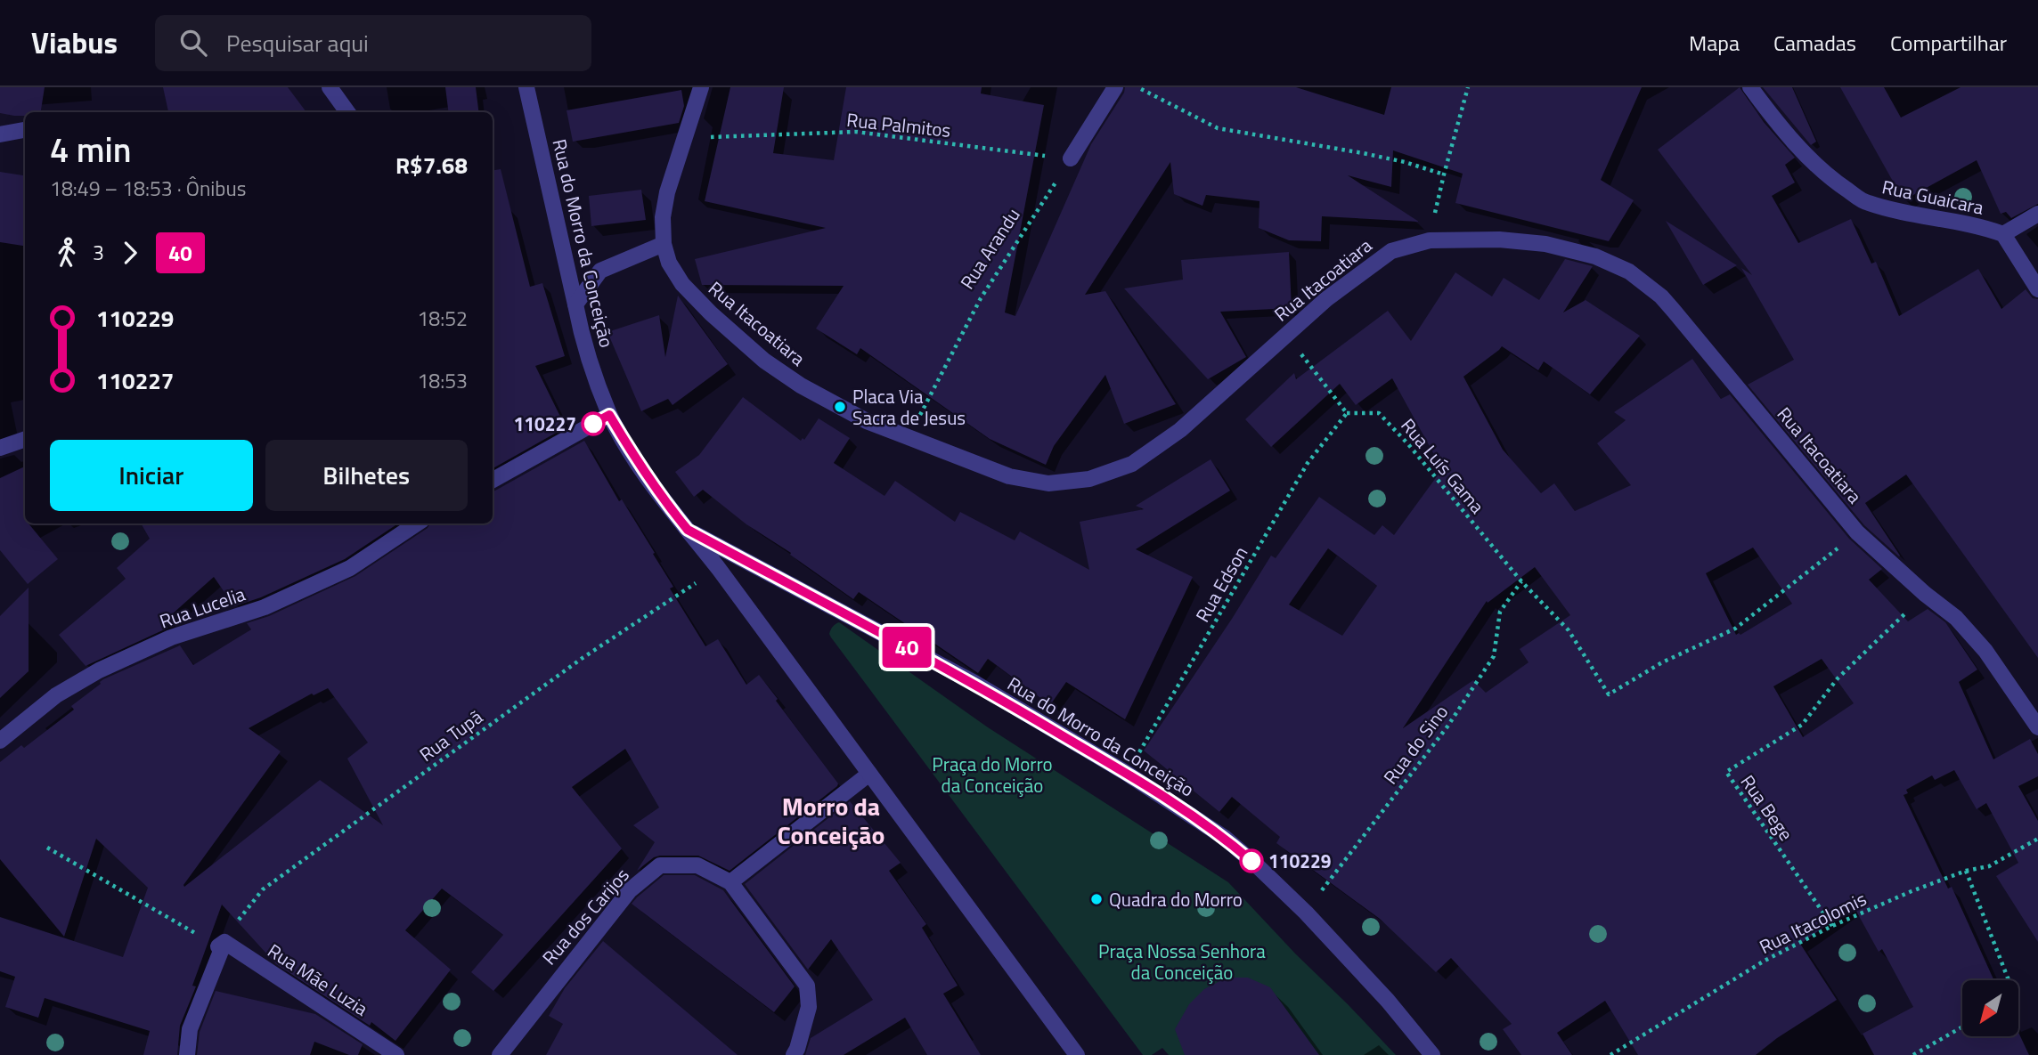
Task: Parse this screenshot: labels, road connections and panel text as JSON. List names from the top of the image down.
{
  "streets": {
    "street": [
      "Rua Guaicara",
      "Rua do Morro da Conceição",
      "Rua Itacoatiara",
      "Rua Lucelia",
      "Rua dos Carijos",
      "Rua Mãe Luzia"
    ],
    "path": [
      "Rua Palmitos",
      "Rua Arandu",
      "Rua Luís Gama",
      "Rua Edson",
      "Rua Tupã",
      "Rua do Sino",
      "Rua Bege",
      "Rua Itacolomis"
    ]
  },
  "crossings": [
    ["Rua Palmitos", "Rua Arandu"],
    ["Rua do Morro da Conceição", "Rua Edson"],
    ["Rua do Morro da Conceição", "Rua Tupã"],
    ["Rua do Morro da Conceição", "Rua do Sino"],
    ["Rua Arandu", "Rua Itacoatiara"],
    ["Rua Itacoatiara", "Rua Luís Gama"],
    ["Rua Itacoatiara", "Rua Bege"],
    ["Rua Luís Gama", "Rua Edson"],
    ["Rua Luís Gama", "Rua do Sino"],
    ["Rua Tupã", "Rua Mãe Luzia"],
    ["Rua Bege", "Rua Itacolomis"]
  ],
  "districts": ["Morro da Conceição"],
  "parks": ["Praça do Morro da Conceição", "Praça Nossa Senhora da Conceição"],
  "places": [
    "Placa Via Sacra de Jesus",
    "110227",
    "110229",
    "Quadra do Morro"
  ],
  "lines": ["bus line 40"],
  "north": "bottom left",
  "page": {
    "header": "Viabus",
    "search": "Pesquisar aqui",
    "nav": ["Mapa", "Camadas", "Compartilhar"],
    "on_map": "40",
    "heading": ["4 min", "18:49 – 18:53 · Ônibus", "R$7.68"],
    "legs": ["3", "40"],
    "list": [
      {
        "name": "110229",
        "value": "18:52"
      },
      {
        "name": "110227",
        "value": "18:53"
      }
    ],
    "buttons": ["Iniciar", "Bilhetes"]
  }
}
